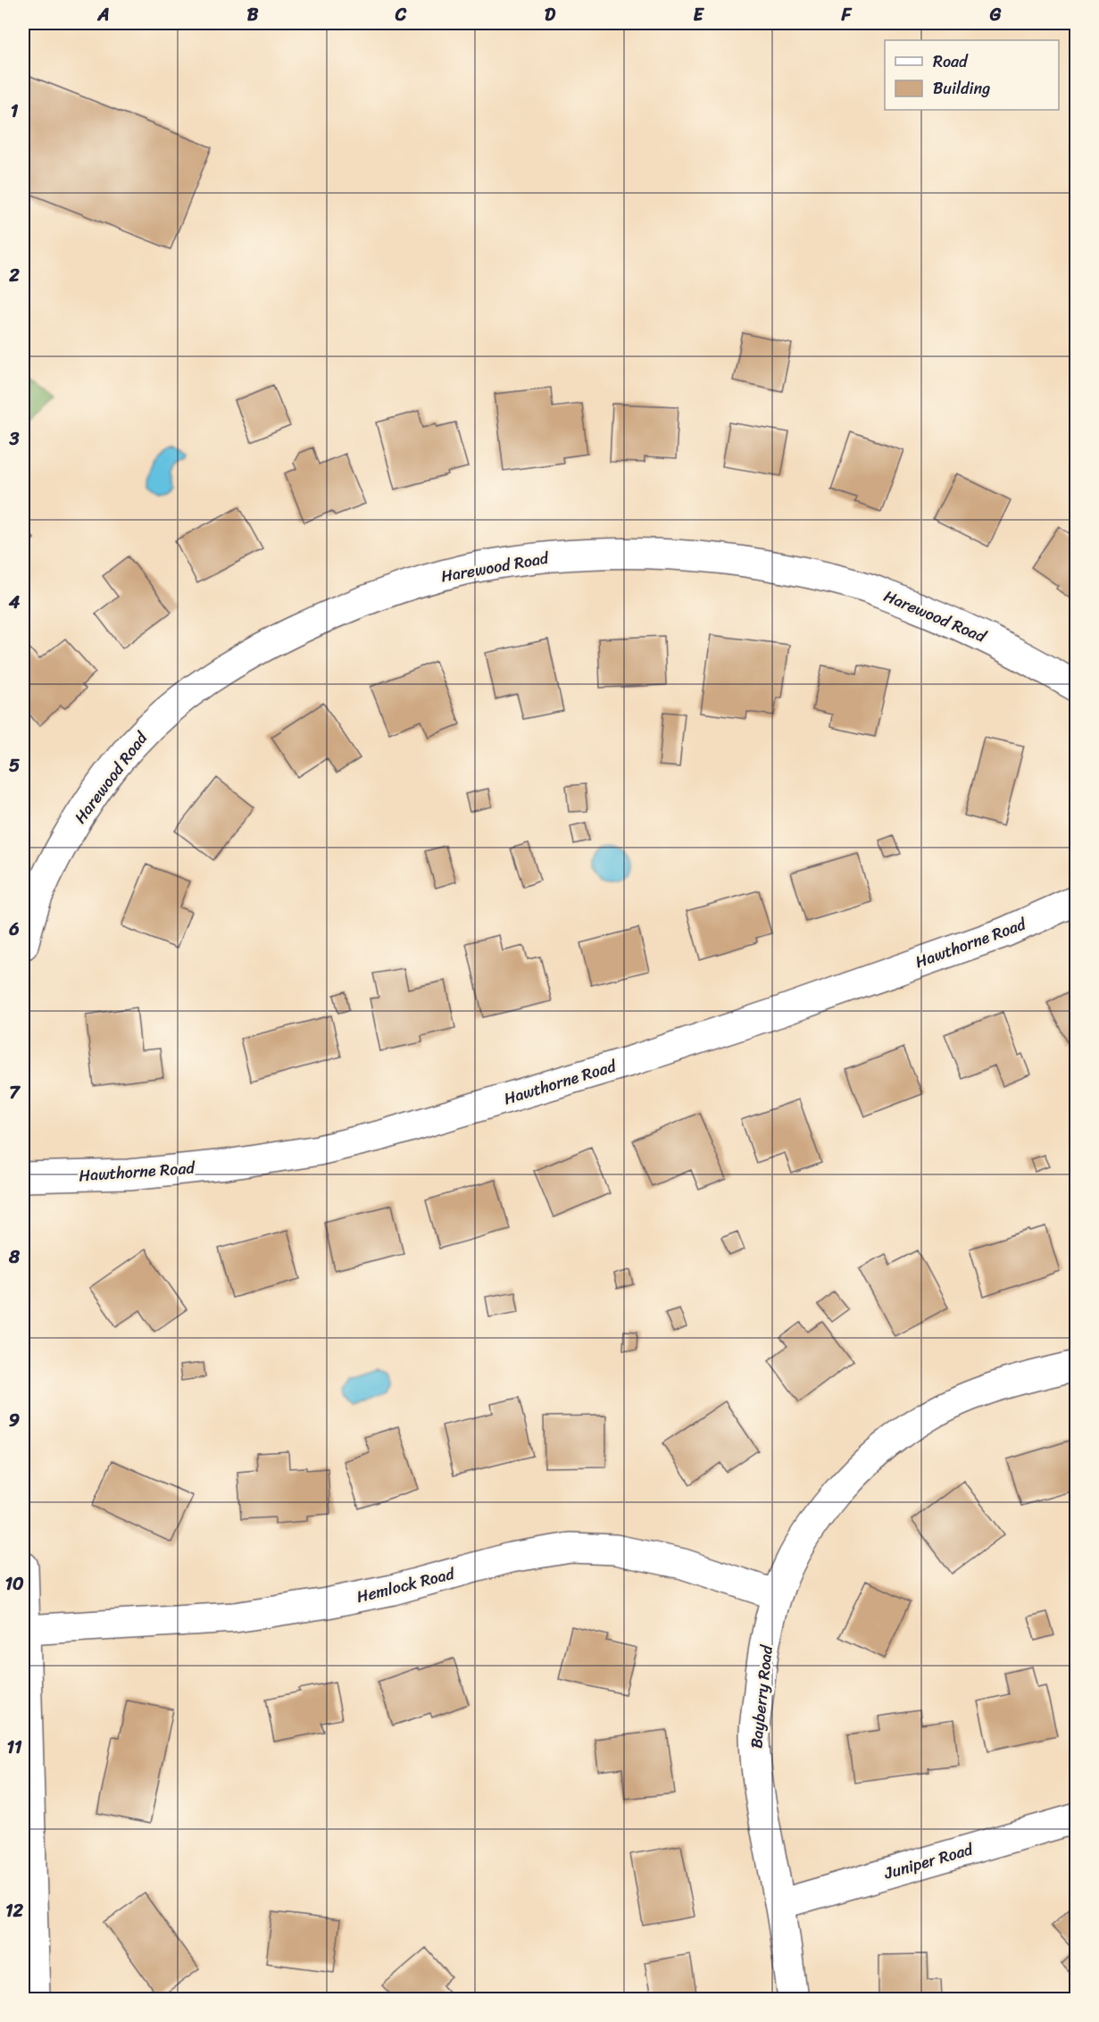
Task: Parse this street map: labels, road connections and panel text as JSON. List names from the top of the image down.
{
  "streets": {
    "street": [
      "Harewood Road",
      "Hawthorne Road",
      "Hemlock Road",
      "Bayberry Road",
      "Juniper Road"
    ]
  },
  "crossings": [
    ["Hemlock Road", "Bayberry Road"],
    ["Bayberry Road", "Juniper Road"]
  ],
  "legend": ["Road", "Building"],
  "grid": {
    "columns": [
      "A",
      "B",
      "C",
      "D",
      "E",
      "F",
      "G"
    ],
    "rows": [
      "1",
      "2",
      "3",
      "4",
      "5",
      "6",
      "7",
      "8",
      "9",
      "10",
      "11",
      "12"
    ]
  }
}
